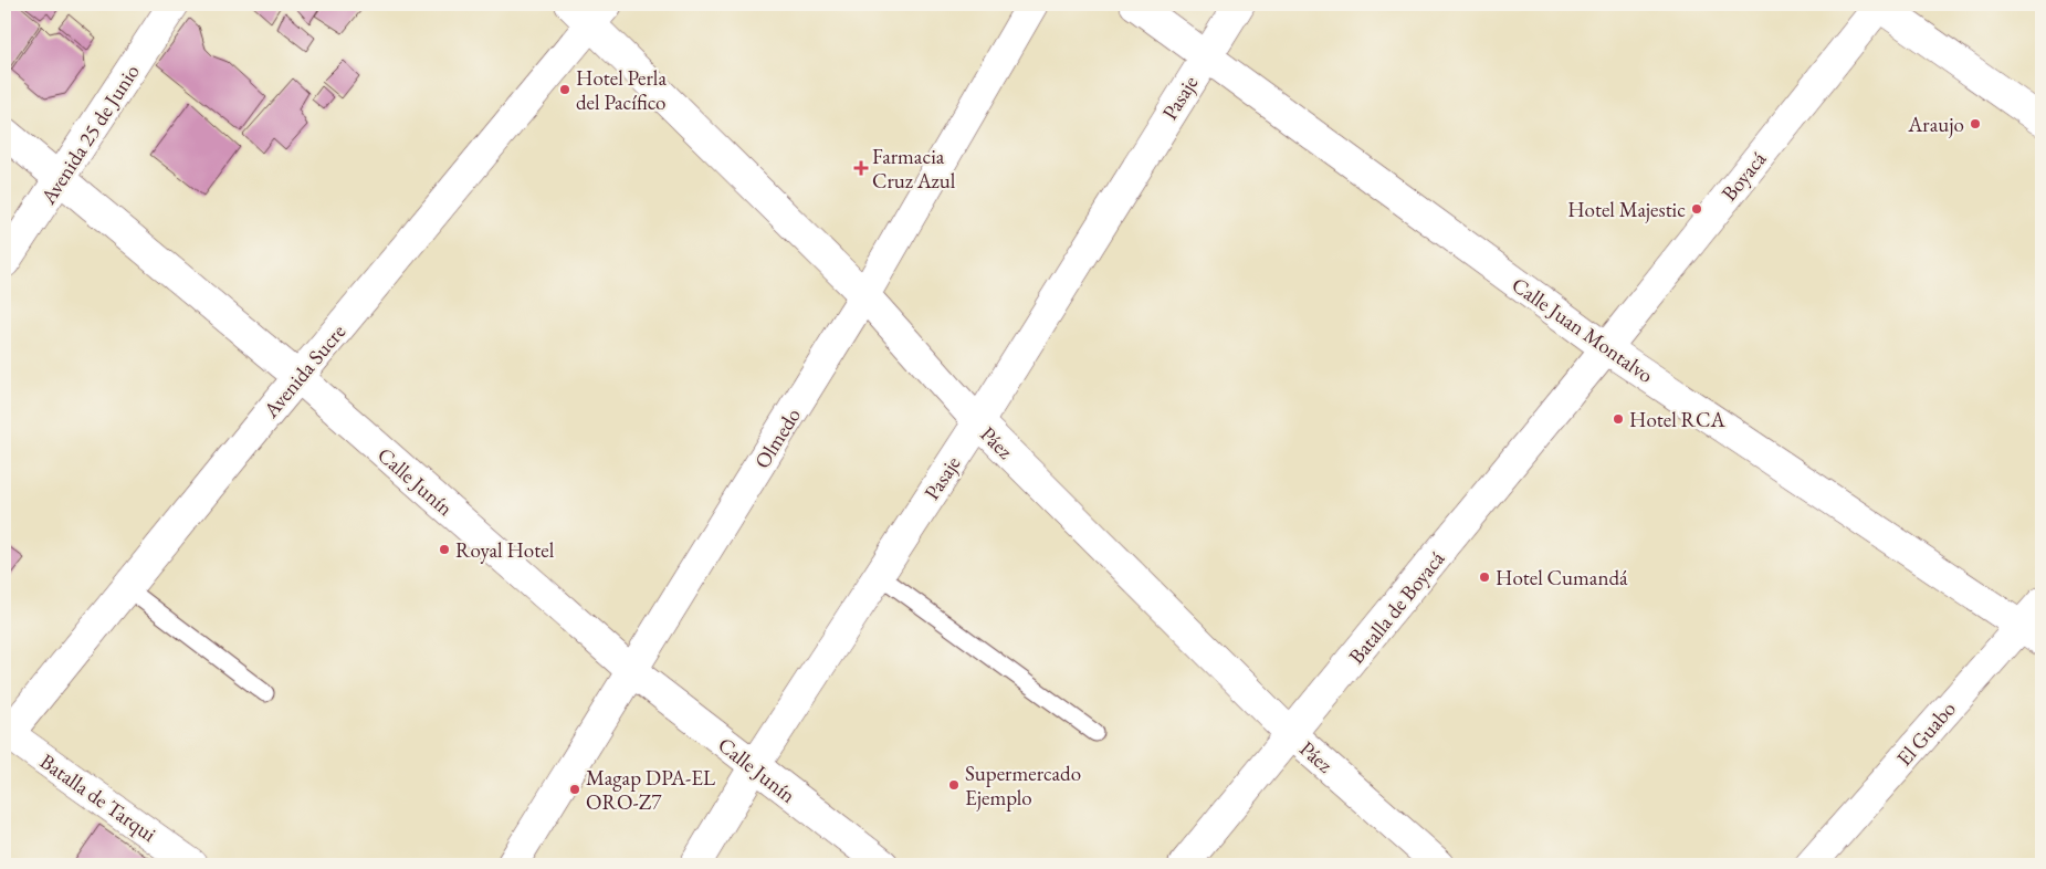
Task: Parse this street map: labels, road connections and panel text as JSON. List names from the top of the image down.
{
  "streets": {
    "street": [
      "Pasaje",
      "Avenida 25 de Junio",
      "Boyacá",
      "Calle Juan Montalvo",
      "Avenida Sucre",
      "Olmedo",
      "Páez",
      "Calle Junín",
      "Batalla de Boyacá",
      "El Guabo",
      "Batalla de Tarqui"
    ]
  },
  "crossings": [
    ["Pasaje", "Calle Juan Montalvo"],
    ["Pasaje", "Páez"],
    ["Pasaje", "Calle Junín"],
    ["Avenida 25 de Junio", "Calle Junín"],
    ["Boyacá", "Calle Juan Montalvo"],
    ["Boyacá", "Batalla de Boyacá"],
    ["Calle Juan Montalvo", "Batalla de Boyacá"],
    ["Calle Juan Montalvo", "El Guabo"],
    ["Avenida Sucre", "Páez"],
    ["Avenida Sucre", "Calle Junín"],
    ["Avenida Sucre", "Batalla de Tarqui"],
    ["Olmedo", "Páez"],
    ["Olmedo", "Calle Junín"],
    ["Páez", "Batalla de Boyacá"]
  ],
  "places": {
    "other": [
      "Hotel Perla del Pacífico",
      "Araujo",
      "Hotel Majestic",
      "Hotel RCA",
      "Royal Hotel",
      "Hotel Cumandá",
      "Supermercado Ejemplo",
      "Magap DPA-EL ORO-Z7"
    ],
    "health": ["Farmacia Cruz Azul"]
  }
}
